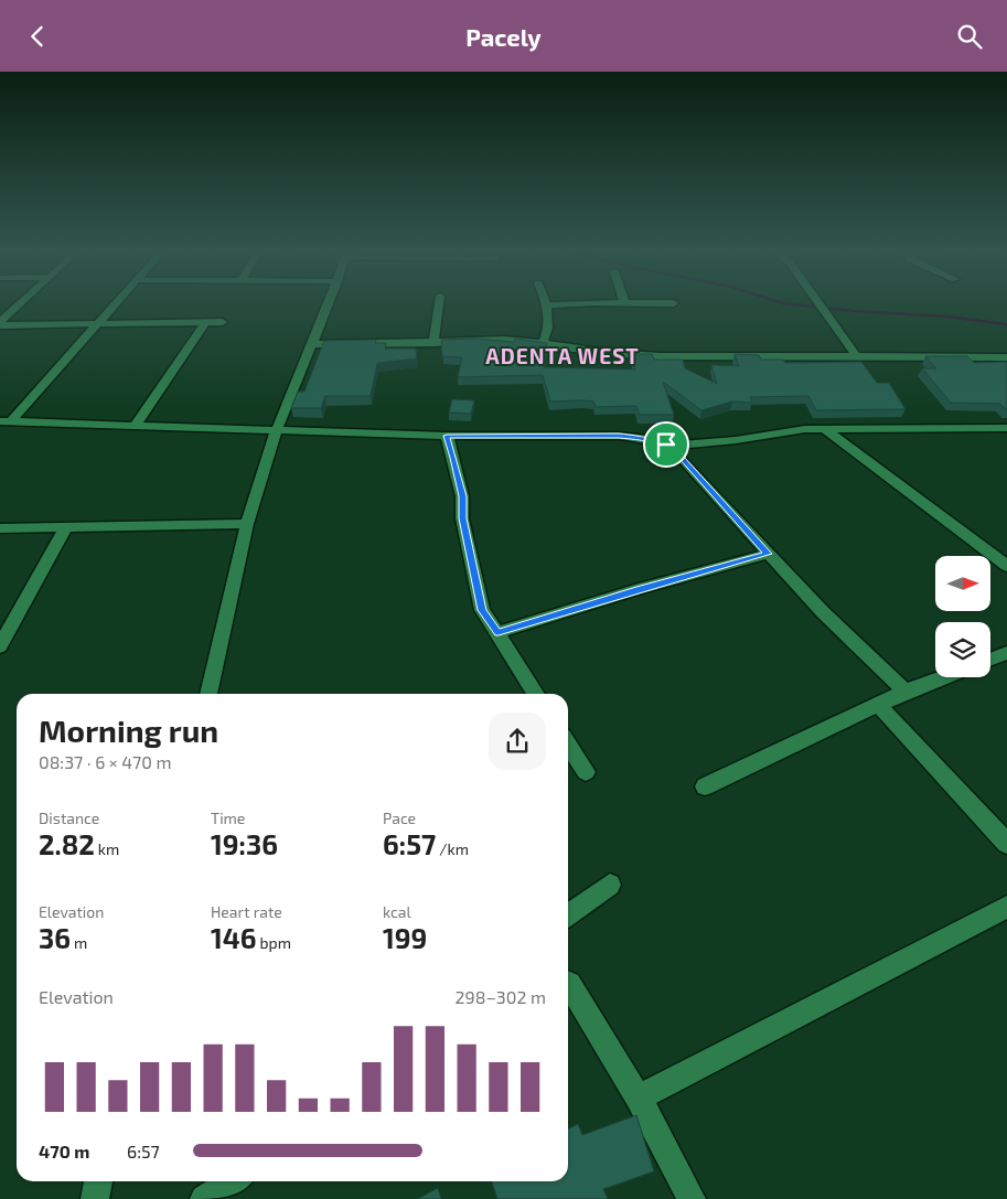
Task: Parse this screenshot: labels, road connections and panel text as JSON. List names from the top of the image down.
{
  "districts": ["ADENTA WEST"],
  "north": "right",
  "page": {
    "header": "Pacely",
    "heading": ["Morning run", "08:37 · 6 × 470 m"],
    "stats": [
      ["Distance", "2.82 km"],
      ["Time", "19:36"],
      ["Pace", "6:57 /km"],
      ["Elevation", "36 m"],
      ["Heart rate", "146 bpm"],
      ["kcal", "199"]
    ],
    "chart": ["Elevation", "298–302 m"],
    "list": [
      {
        "name": "470 m",
        "note": "6:57"
      }
    ]
  }
}
